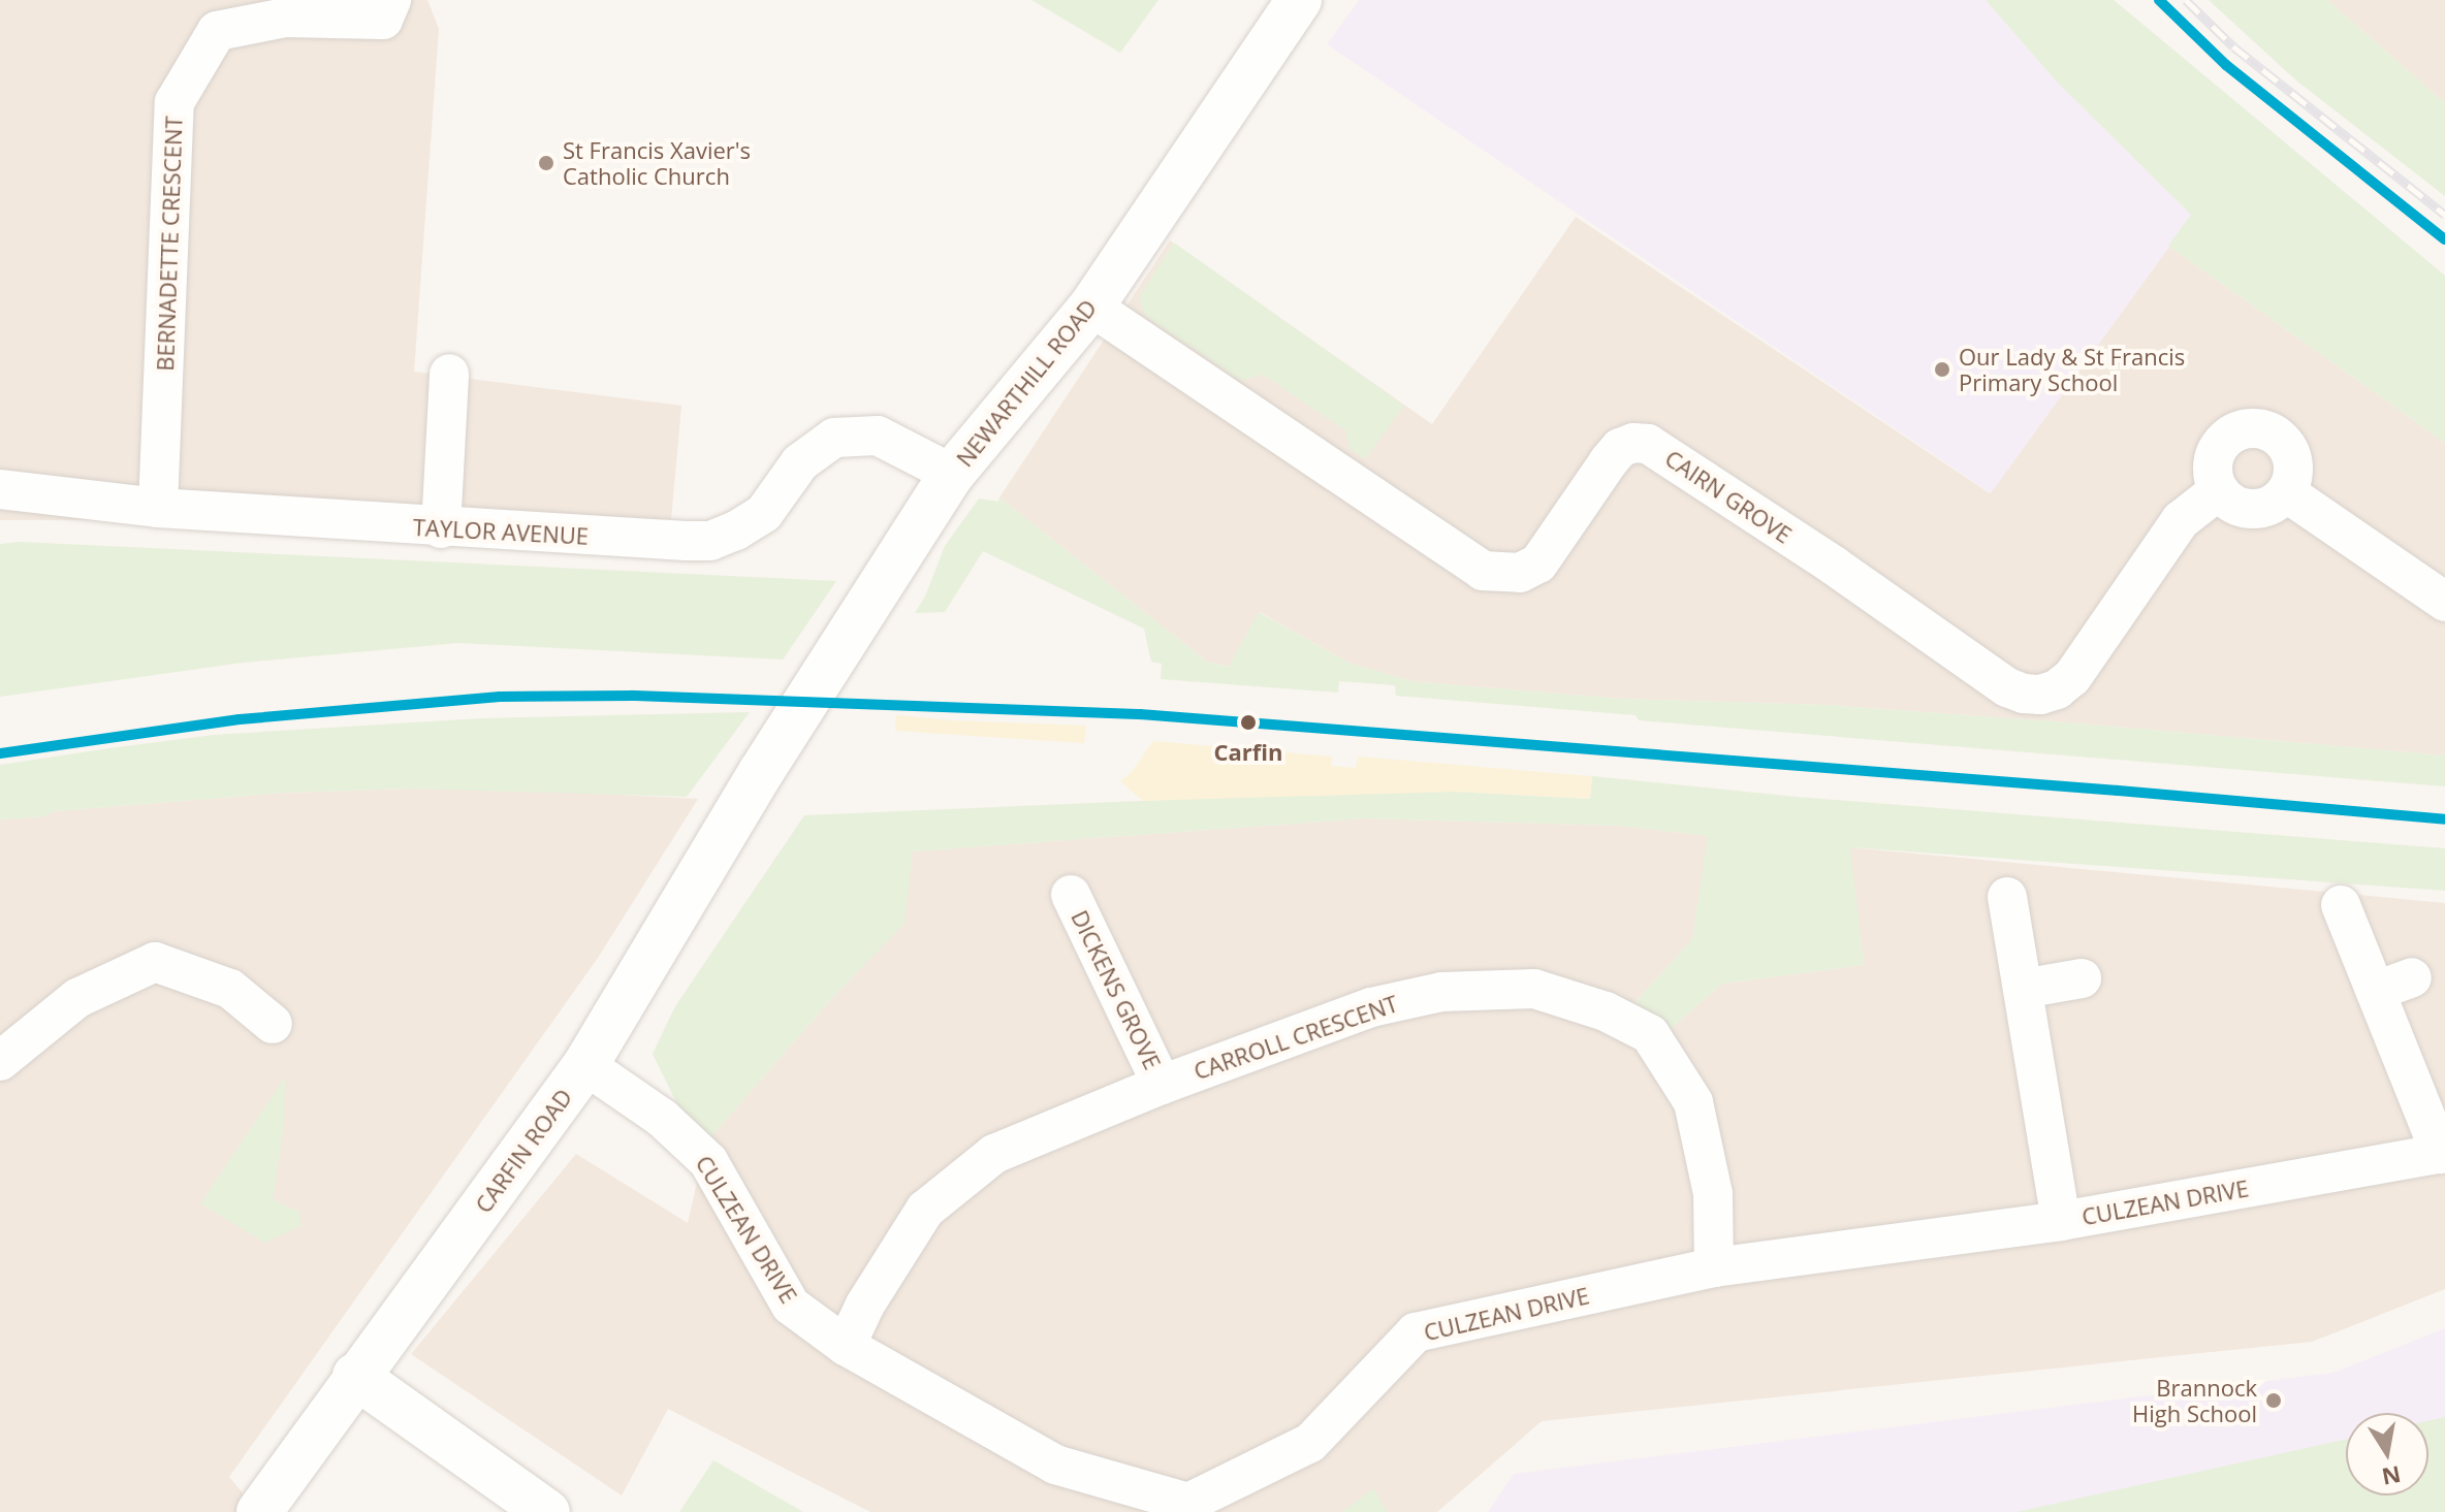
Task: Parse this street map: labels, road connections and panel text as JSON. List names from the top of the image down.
{
  "streets": {
    "main road": ["NEWARTHILL ROAD", "CARFIN ROAD"],
    "street": [
      "BERNADETTE CRESCENT",
      "CAIRN GROVE",
      "TAYLOR AVENUE",
      "DICKENS GROVE",
      "CARROLL CRESCENT",
      "CULZEAN DRIVE"
    ]
  },
  "crossings": [
    ["BERNADETTE CRESCENT", "TAYLOR AVENUE"],
    ["NEWARTHILL ROAD", "CAIRN GROVE"],
    ["NEWARTHILL ROAD", "TAYLOR AVENUE"],
    ["NEWARTHILL ROAD", "CARFIN ROAD"],
    ["DICKENS GROVE", "CARROLL CRESCENT"],
    ["CARROLL CRESCENT", "CULZEAN DRIVE"],
    ["CARFIN ROAD", "CULZEAN DRIVE"]
  ],
  "places": [
    "St Francis Xavier's Catholic Church",
    "Our Lady & St Francis Primary School",
    "Carfin",
    "Brannock High School"
  ],
  "north": "bottom"
}
